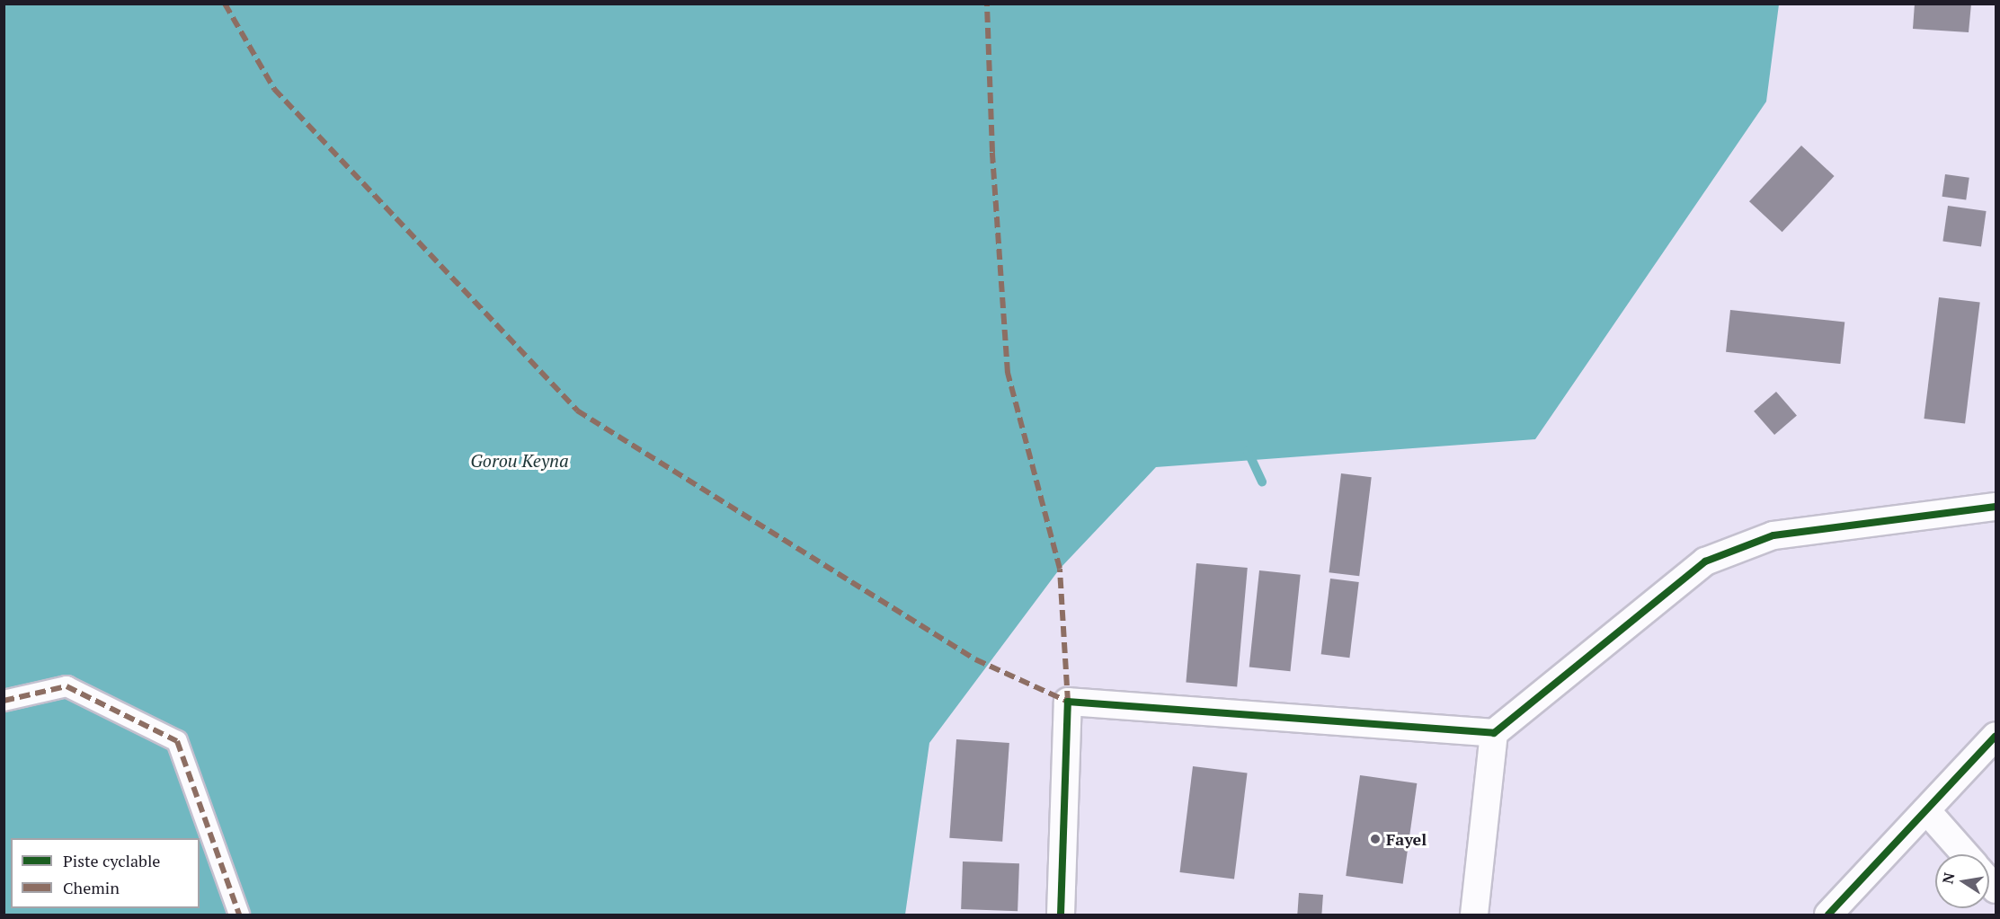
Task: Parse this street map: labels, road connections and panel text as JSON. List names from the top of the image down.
{
  "water": ["Gorou Keyna"],
  "places": ["Fayel"],
  "legend": ["Piste cyclable", "Chemin"],
  "north": "left"
}
